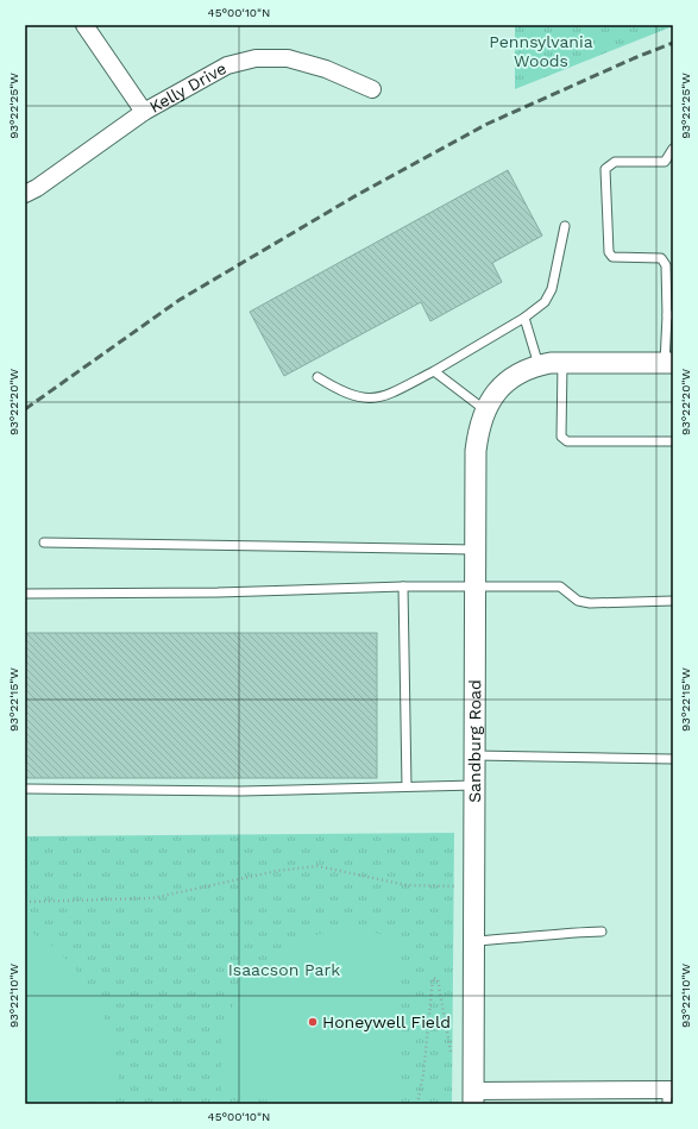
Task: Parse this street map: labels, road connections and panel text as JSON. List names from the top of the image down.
{
  "streets": {
    "street": ["Kelly Drive", "Sandburg Road"]
  },
  "parks": ["Pennsylvania Woods", "Isaacson Park"],
  "places": ["Honeywell Field"],
  "coordinates": [
    "45°00'10\"N",
    "93°22'25\"W",
    "93°22'20\"W",
    "93°22'15\"W",
    "93°22'10\"W"
  ]
}
